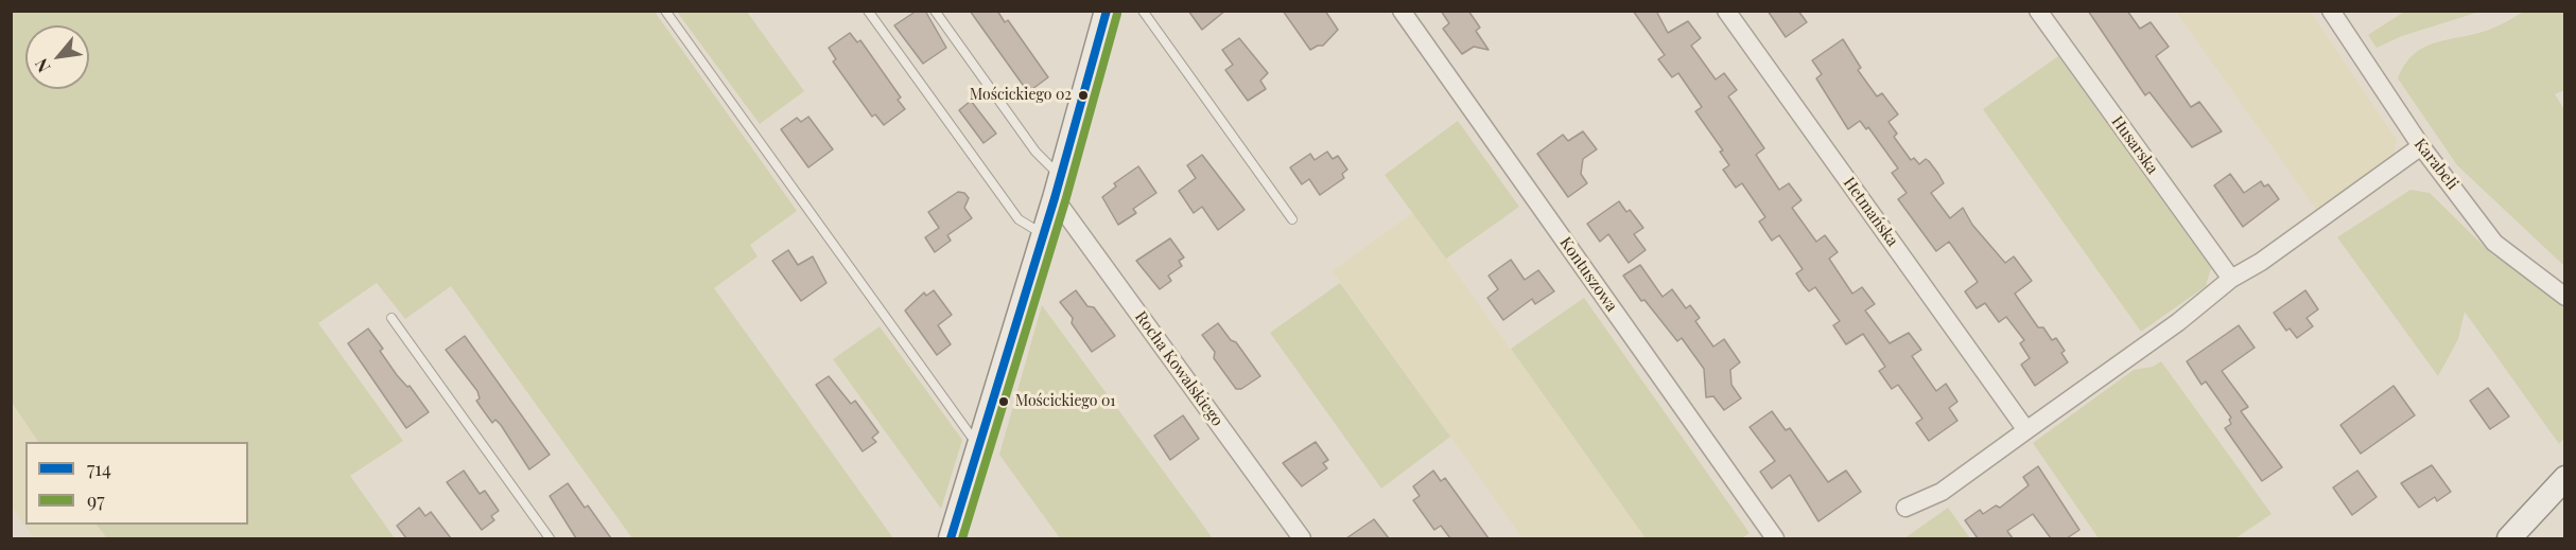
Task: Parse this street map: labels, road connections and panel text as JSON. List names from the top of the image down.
{
  "streets": {
    "street": [
      "Husarska",
      "Karabeli",
      "Hetmańska",
      "Kontuszowa",
      "Rocha Kowalskiego"
    ]
  },
  "places": ["Mościckiego 02", "Mościckiego 01"],
  "lines": ["transit line 714", "transit line 97"],
  "legend": ["714", "97"],
  "north": "bottom left"
}
